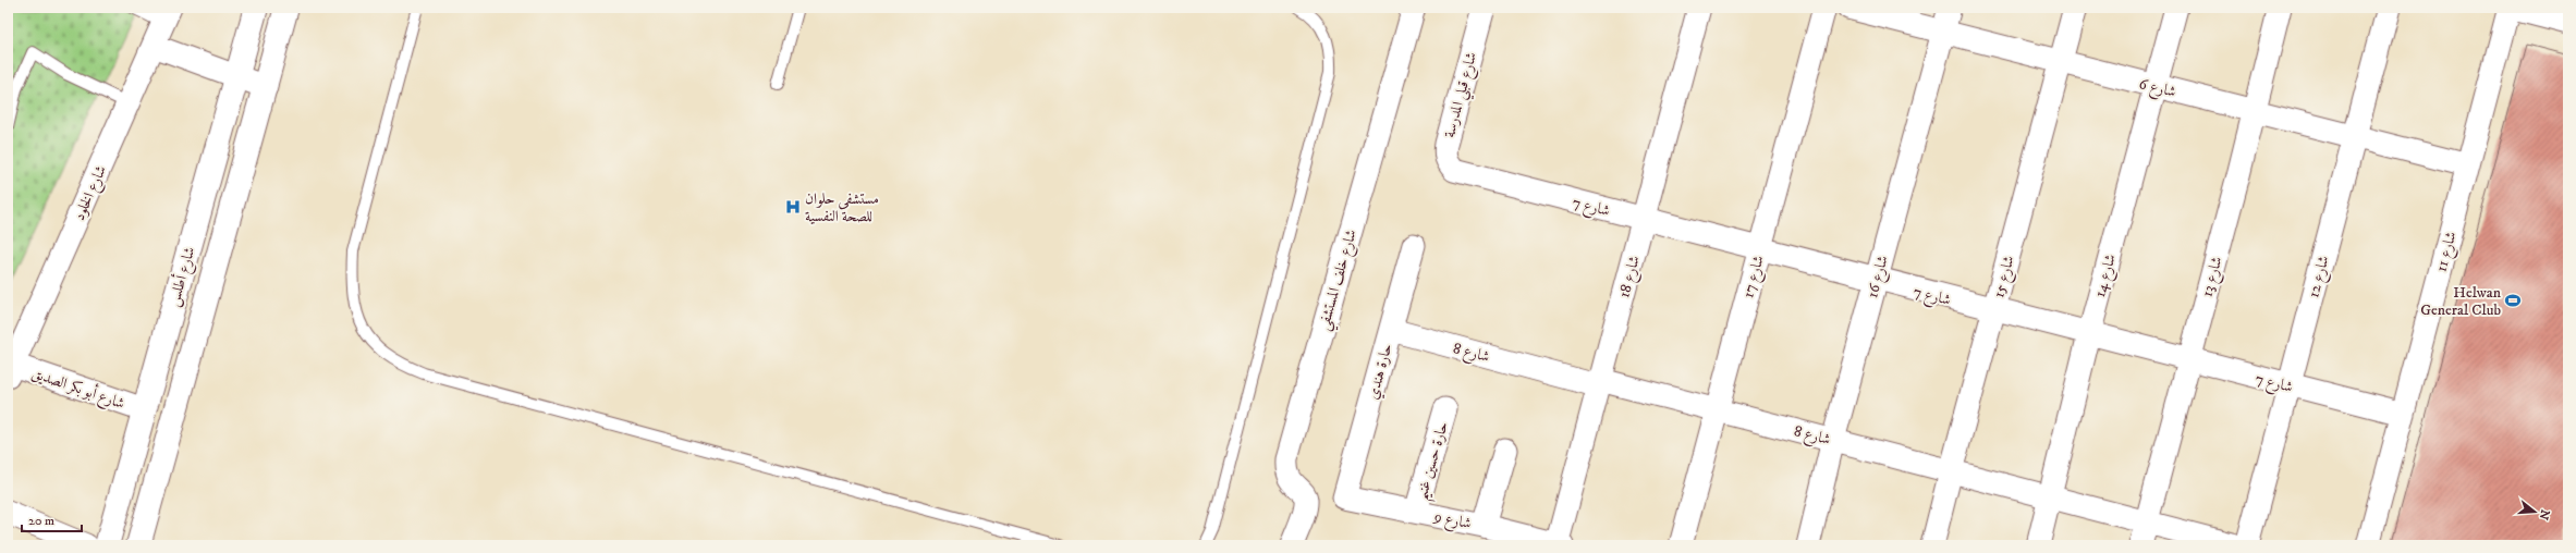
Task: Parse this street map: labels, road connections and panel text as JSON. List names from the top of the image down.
{
  "streets": {
    "street": [
      "شارع 6",
      "شارع قبلي المدرسة",
      "شارع الخلود",
      "شارع 7",
      "شارع 11",
      "شارع 14",
      "شارع أطلس",
      "شارع 18",
      "شارع 17",
      "شارع 16",
      "شارع 15",
      "شارع 13",
      "شارع 12",
      "شارع خلف المستشفي",
      "شارع 8",
      "حارة هندي",
      "شارع أبو بكر الصديق",
      "حارة حسين غنيم",
      "شارع 9"
    ]
  },
  "crossings": [
    ["شارع 6", "شارع 11"],
    ["شارع 6", "شارع 14"],
    ["شارع 6", "شارع 16"],
    ["شارع 6", "شارع 15"],
    ["شارع 6", "شارع 13"],
    ["شارع 6", "شارع 12"],
    ["شارع قبلي المدرسة", "شارع 7"],
    ["شارع الخلود", "شارع أبو بكر الصديق"],
    ["شارع 7", "شارع 11"],
    ["شارع 7", "شارع 14"],
    ["شارع 7", "شارع 18"],
    ["شارع 7", "شارع 17"],
    ["شارع 7", "شارع 16"],
    ["شارع 7", "شارع 15"],
    ["شارع 7", "شارع 13"],
    ["شارع 7", "شارع 12"],
    ["شارع 14", "شارع 8"],
    ["شارع أطلس", "شارع أبو بكر الصديق"],
    ["شارع 18", "شارع 8"],
    ["شارع 18", "شارع 9"],
    ["شارع 17", "شارع 8"],
    ["شارع 16", "شارع 8"],
    ["شارع 15", "شارع 8"],
    ["شارع 13", "شارع 8"],
    ["شارع 8", "حارة هندي"],
    ["حارة هندي", "شارع 9"],
    ["حارة حسين غنيم", "شارع 9"]
  ],
  "places": {
    "hospital": ["مستشفي حلوان للصحة النفسية"],
    "sports": ["Helwan General Club"]
  },
  "scale_bar": "20 m",
  "north": "right"
}
